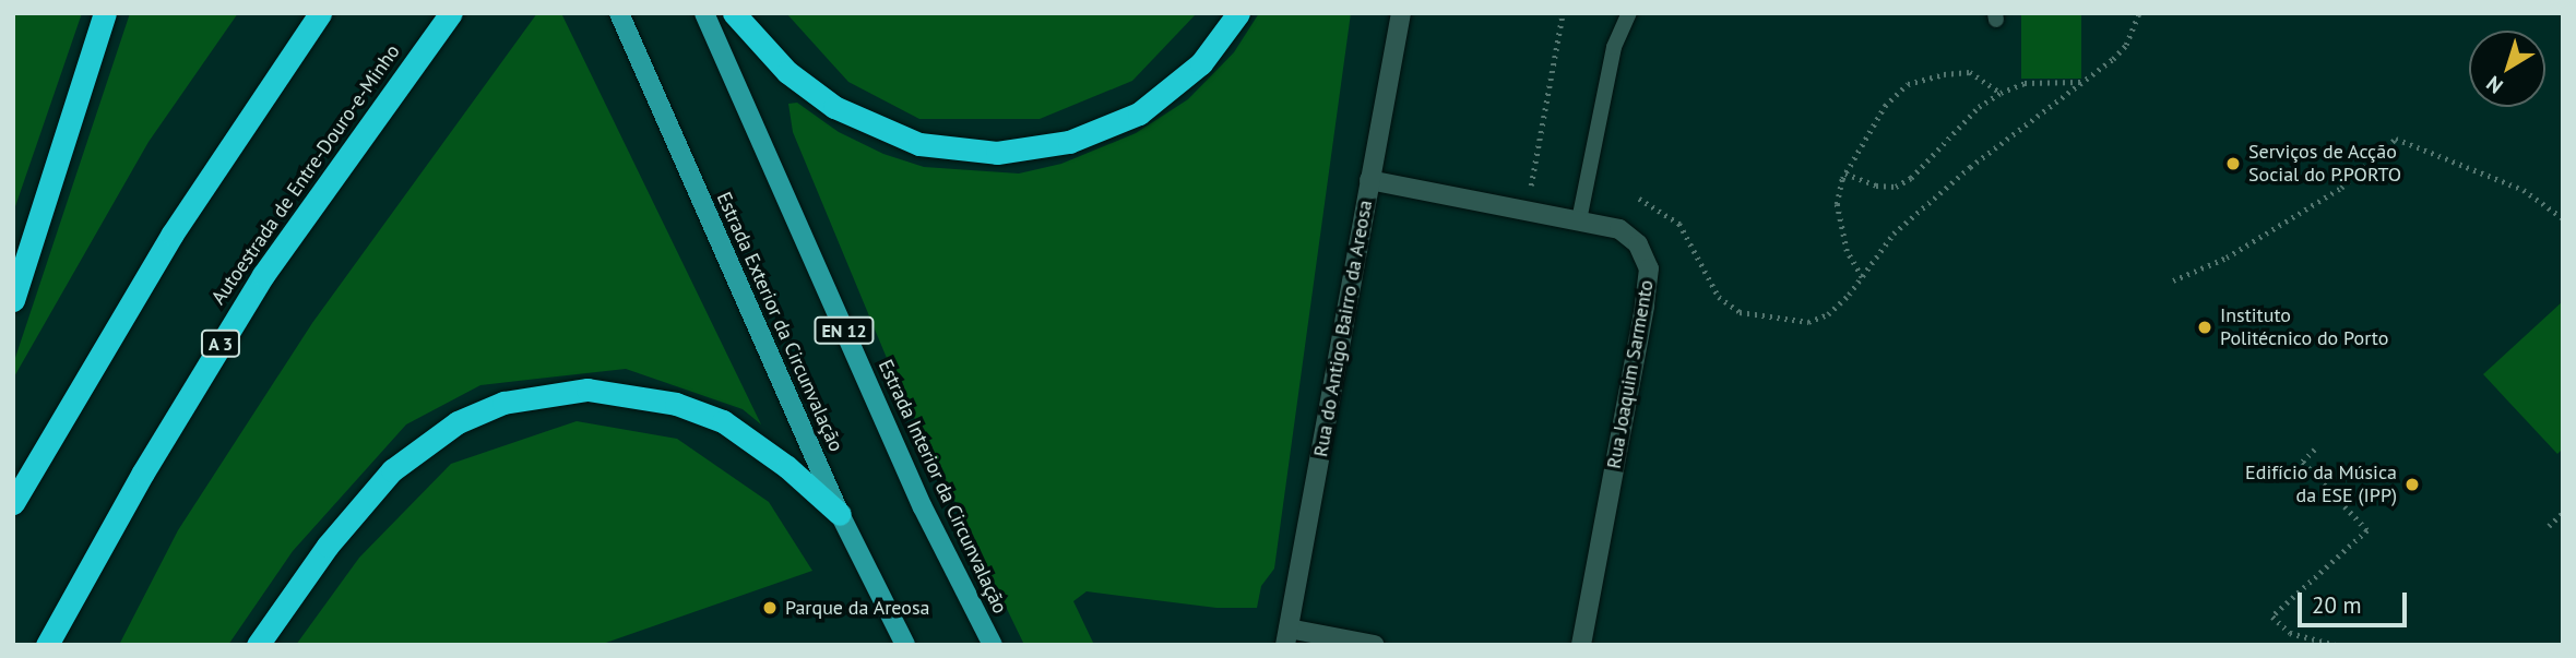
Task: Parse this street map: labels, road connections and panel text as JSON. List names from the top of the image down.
{
  "streets": {
    "highway": ["Autoestrada de Entre-Douro-e-Minho", "A 3"],
    "main road": ["Estrada Exterior da Circunvalação", "EN 12", "Estrada Interior da Circunvalação"],
    "street": ["Rua do Antigo Bairro da Areosa", "Rua Joaquim Sarmento"]
  },
  "crossings": [
    ["Rua do Antigo Bairro da Areosa", "Rua Joaquim Sarmento"]
  ],
  "places": [
    "Serviços de Acção Social do P.PORTO",
    "Instituto Politécnico do Porto",
    "Edifício da Música da ESE (IPP)",
    "Parque da Areosa"
  ],
  "scale_bar": "20 m",
  "north": "bottom left"
}
